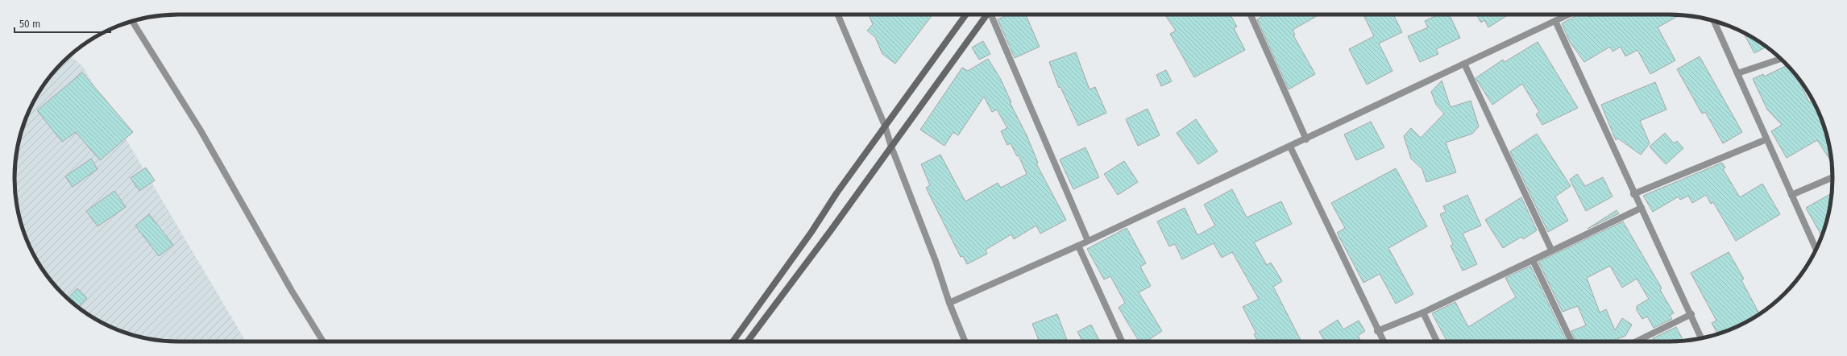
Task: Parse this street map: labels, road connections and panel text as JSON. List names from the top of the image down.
{
  "scale_bar": "50 m"
}
